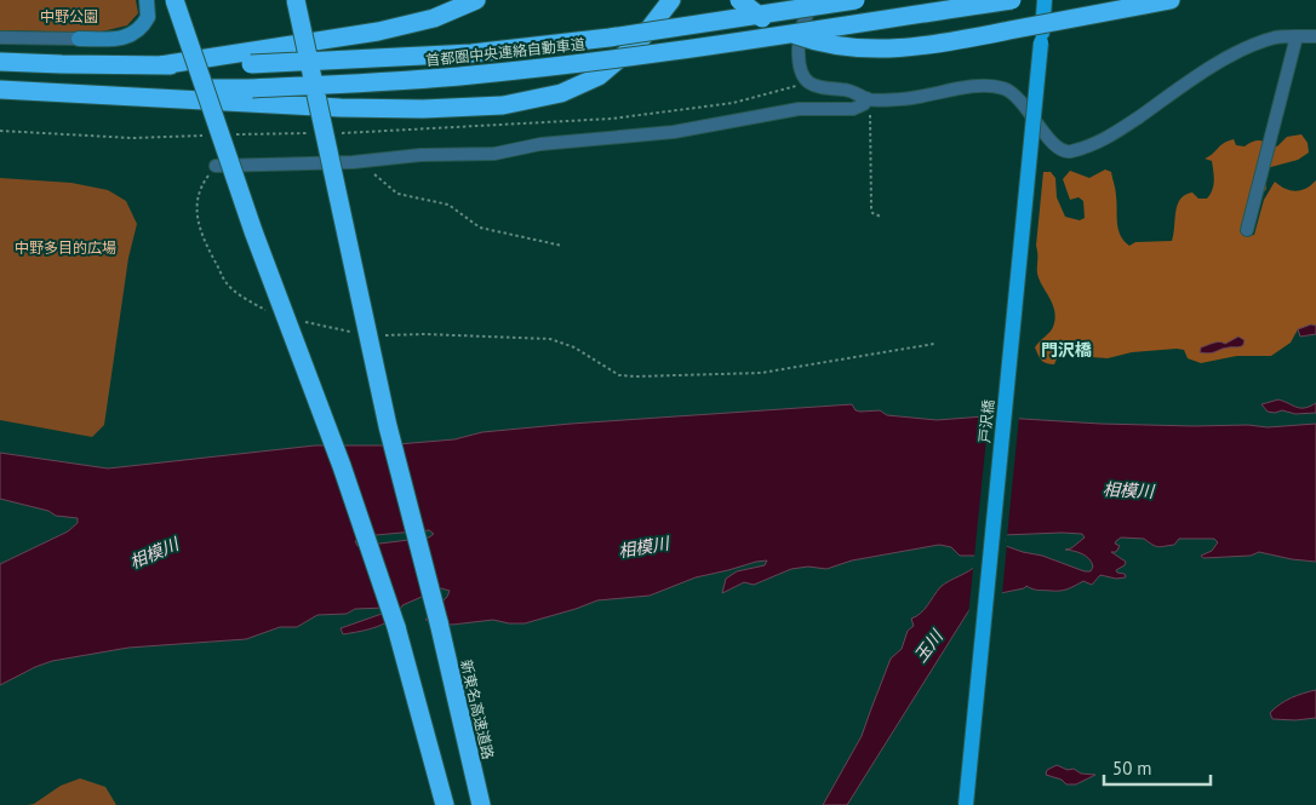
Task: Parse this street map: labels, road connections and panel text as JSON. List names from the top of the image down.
{
  "streets": {
    "highway": ["首都圏中央連絡自動車道", "新東名高速道路"],
    "main road": ["戸沢橋"]
  },
  "districts": ["門沢橋"],
  "water": ["相模川", "玉川"],
  "parks": ["中野公園", "中野多目的広場"],
  "scale_bar": "50 m"
}
